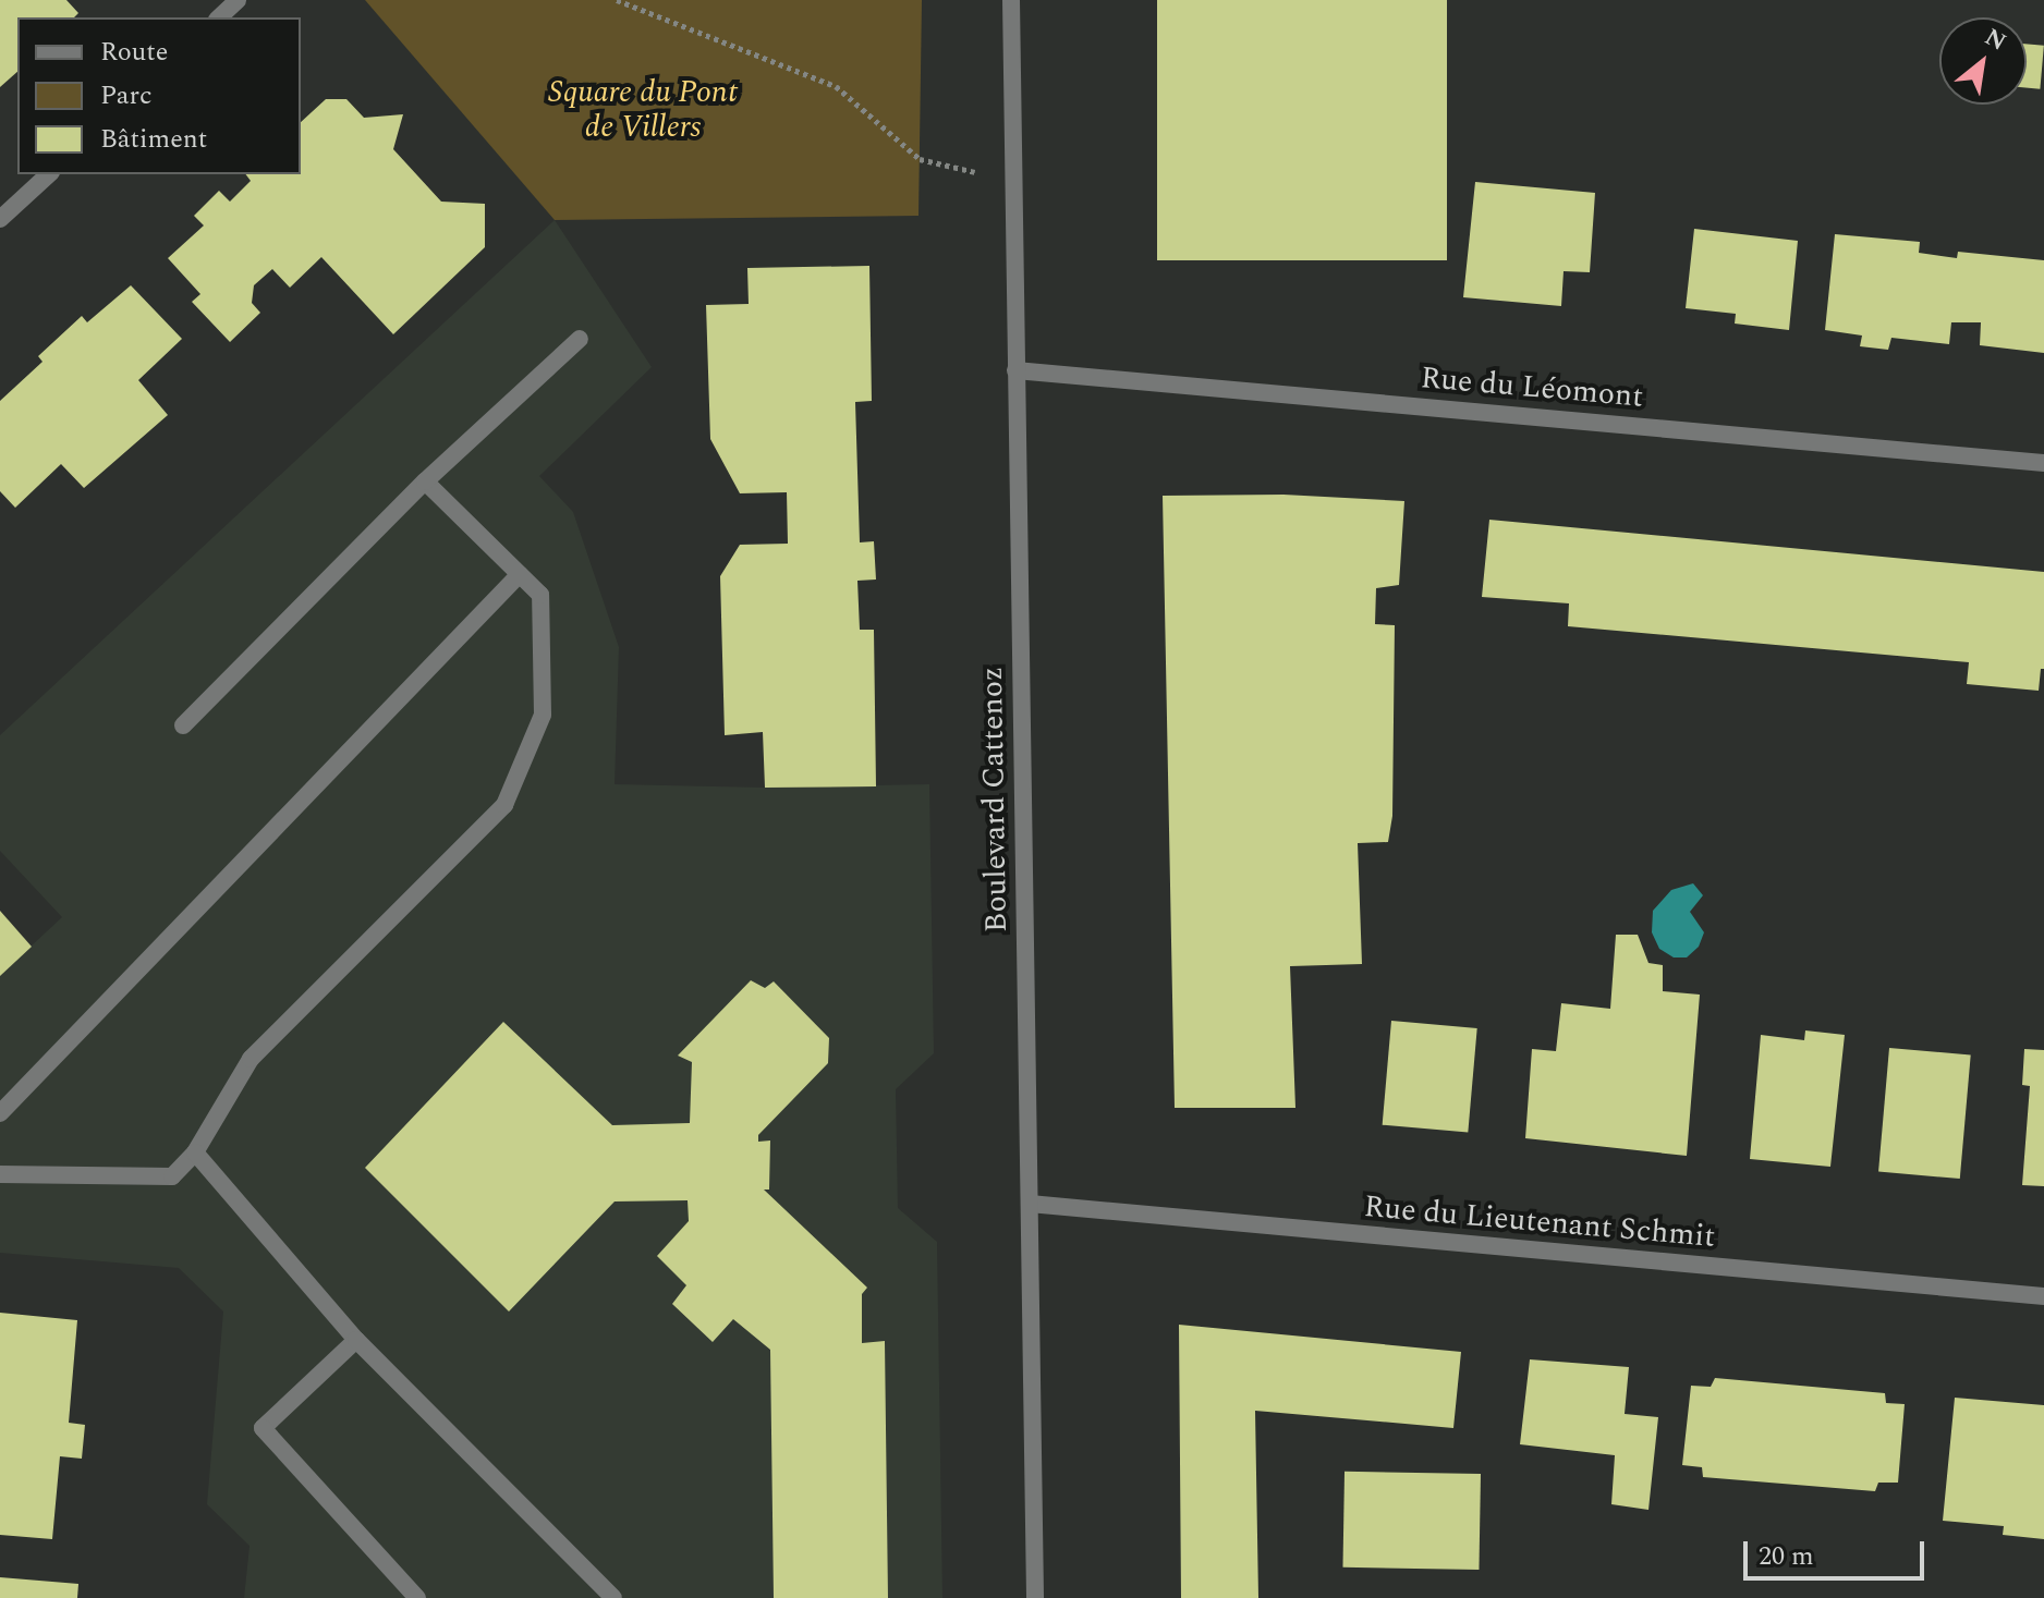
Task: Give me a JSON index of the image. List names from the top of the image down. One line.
{"streets":{"street":["Rue du Léomont","Boulevard Cattenoz","Rue du Lieutenant Schmit"]},"crossings":[["Rue du Léomont","Boulevard Cattenoz"],["Boulevard Cattenoz","Rue du Lieutenant Schmit"]],"parks":["Square du Pont de Villers"],"legend":["Route","Parc","Bâtiment"],"scale_bar":"20 m","north":"top right"}
